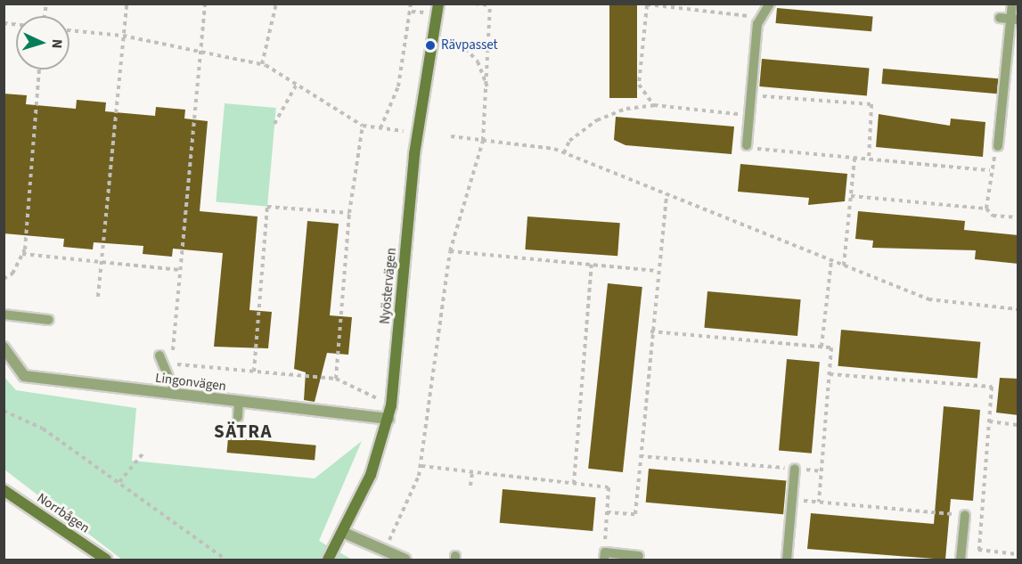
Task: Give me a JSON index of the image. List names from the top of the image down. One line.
{"streets":{"street":["Nyöstervägen","Lingonvägen","Norrbågen"]},"crossings":[["Nyöstervägen","Lingonvägen"]],"districts":["SÄTRA"],"places":["Rävpasset"],"north":"right"}
